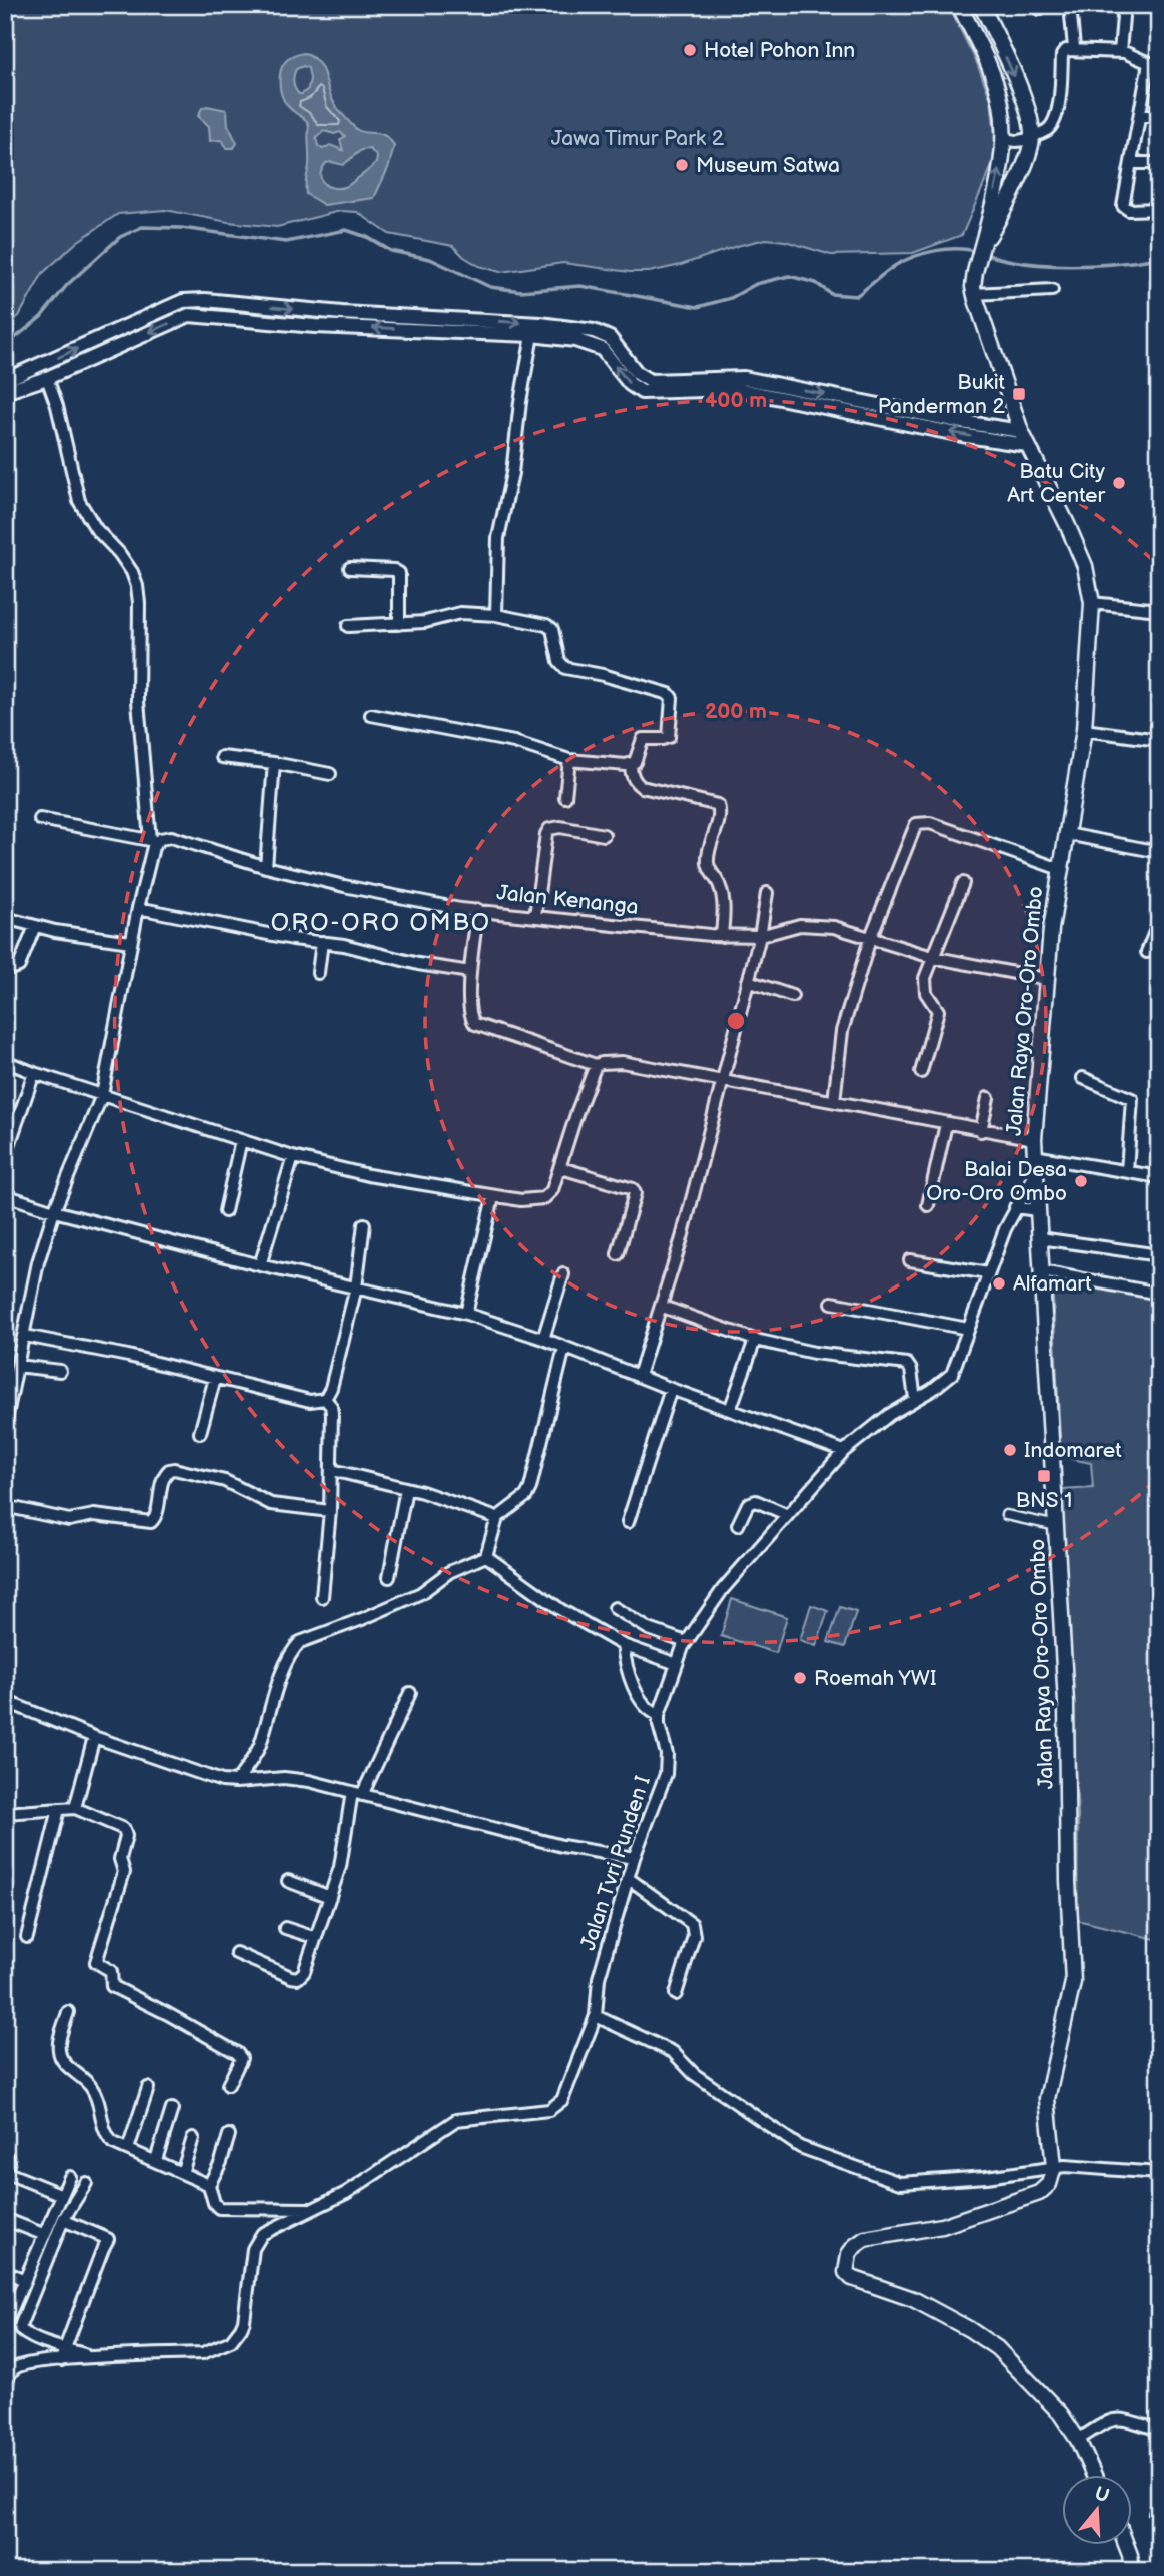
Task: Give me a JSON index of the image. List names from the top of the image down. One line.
{"streets":{"main road":["Jalan Raya Oro-Oro Ombo"],"street":["Jalan Kenanga","Jalan Tvri Punden I"]},"crossings":[["Jalan Kenanga","Jalan Raya Oro-Oro Ombo"]],"districts":["ORO-ORO OMBO"],"parks":["Jawa Timur Park 2"],"places":{"other":["Hotel Pohon Inn","Museum Satwa","Batu City Art Center","Balai Desa Oro-Oro Ombo","Alfamart","Indomaret","Roemah YWI"],"transit":["Bukit Panderman 2","BNS 1"]},"north":"top","rings":["400 m","200 m"]}
